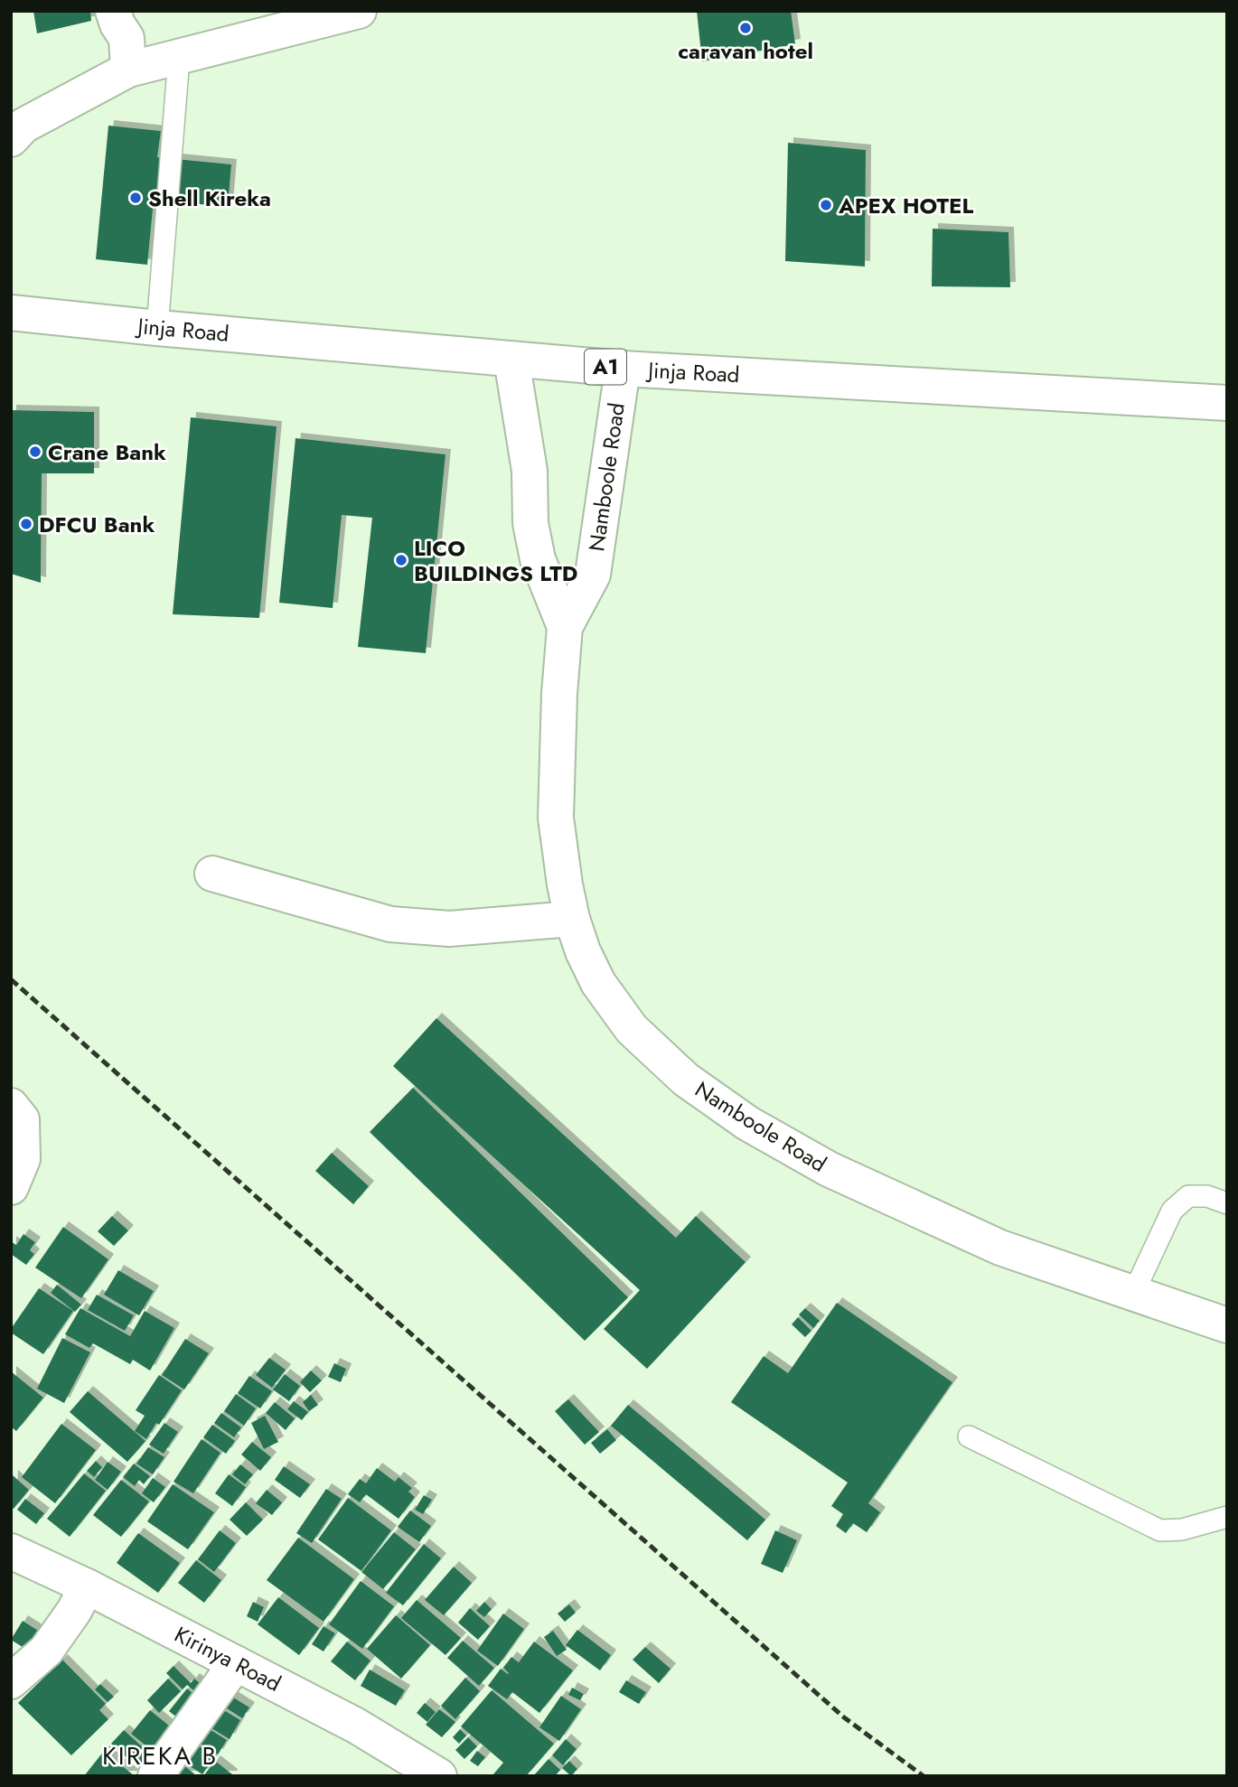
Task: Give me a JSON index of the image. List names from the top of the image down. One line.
{"streets":{"main road":["Jinja Road","A1","Namboole Road","Kirinya Road"]},"crossings":[["Jinja Road","Namboole Road"]],"districts":["KIREKA B"],"places":["caravan hotel","Shell Kireka","APEX HOTEL","Crane Bank","DFCU Bank","LICO BUILDINGS LTD"]}
